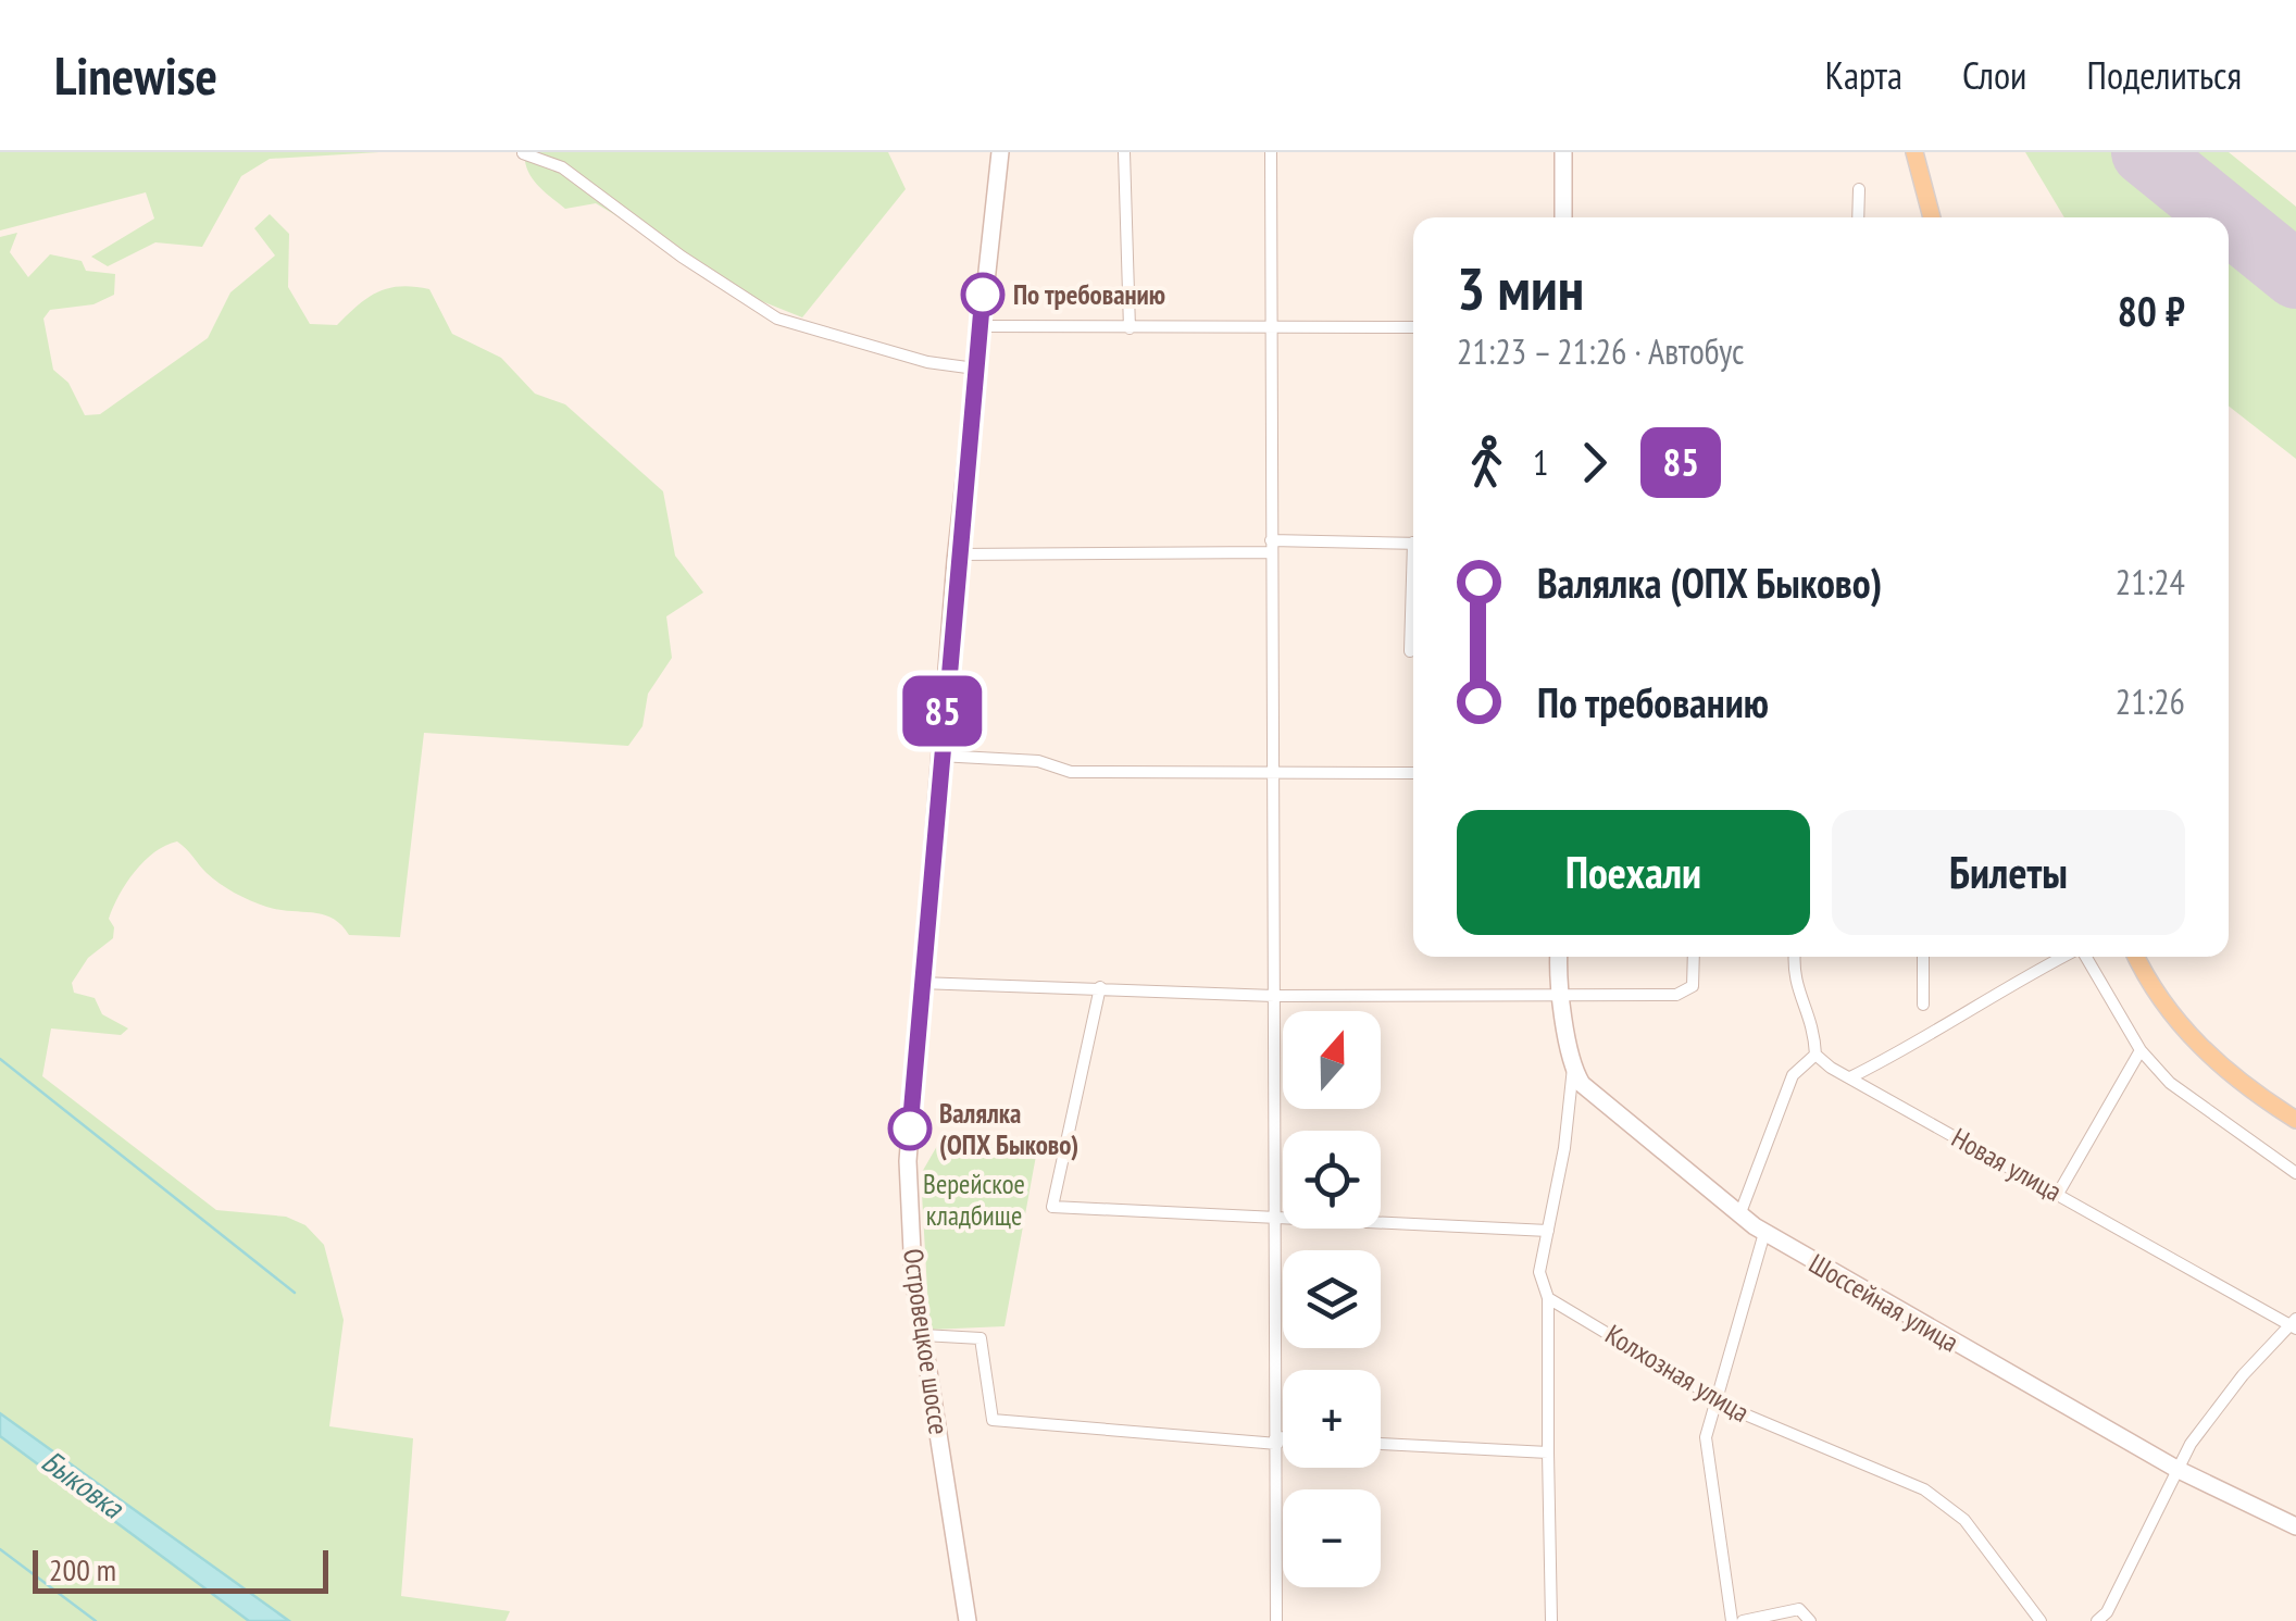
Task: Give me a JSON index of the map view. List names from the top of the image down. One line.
{"streets":{"main road":["Шоссейная улица","Островецкое шоссе"],"street":["Новая улица","Колхозная улица"]},"water":["Быковка"],"parks":["Верейское кладбище"],"places":["По требованию","Валялка (ОПХ Быково)"],"lines":["bus line 85"],"scale_bar":"200 m","north":"top","page":{"header":"Linewise","nav":["Карта","Слои","Поделиться"],"on_map":"85","heading":["3 мин","21:23 – 21:26 · Автобус","80 ₽"],"legs":["1","85"],"list":[{"name":"Валялка (ОПХ Быково)","value":"21:24"},{"name":"По требованию","value":"21:26"}],"buttons":["Поехали","Билеты"],"map_buttons":["+","−"],"scale":"200 m"}}
